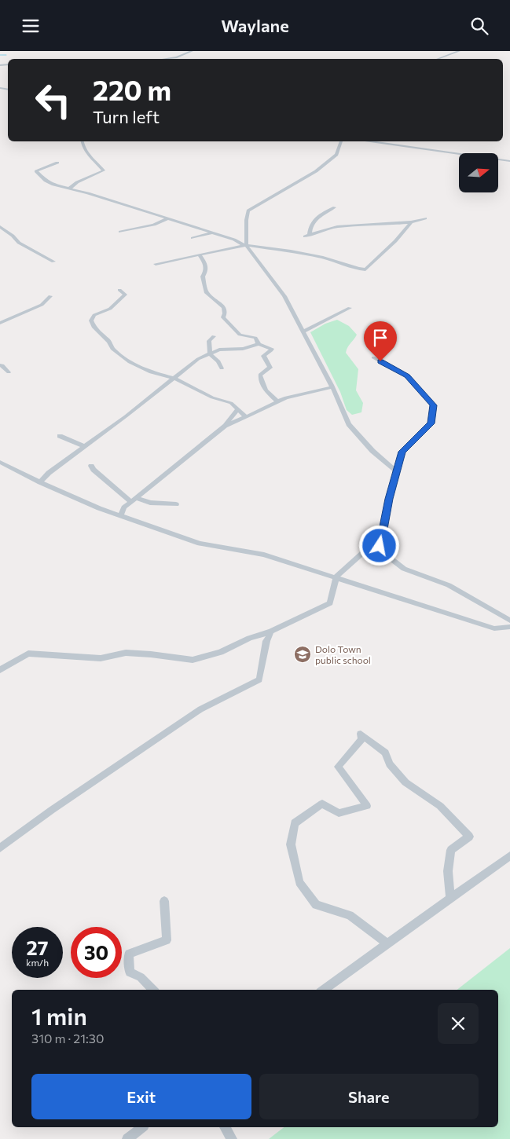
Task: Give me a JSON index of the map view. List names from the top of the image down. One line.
{"places":{"school or university":["Dolo Town public school"]},"north":"right","page":{"header":"Waylane","turn":["220 m","Turn left"],"speed":"27 km/h","limit":"30","heading":["1 min","310 m · 21:30"],"buttons":["Exit","Share"]}}
